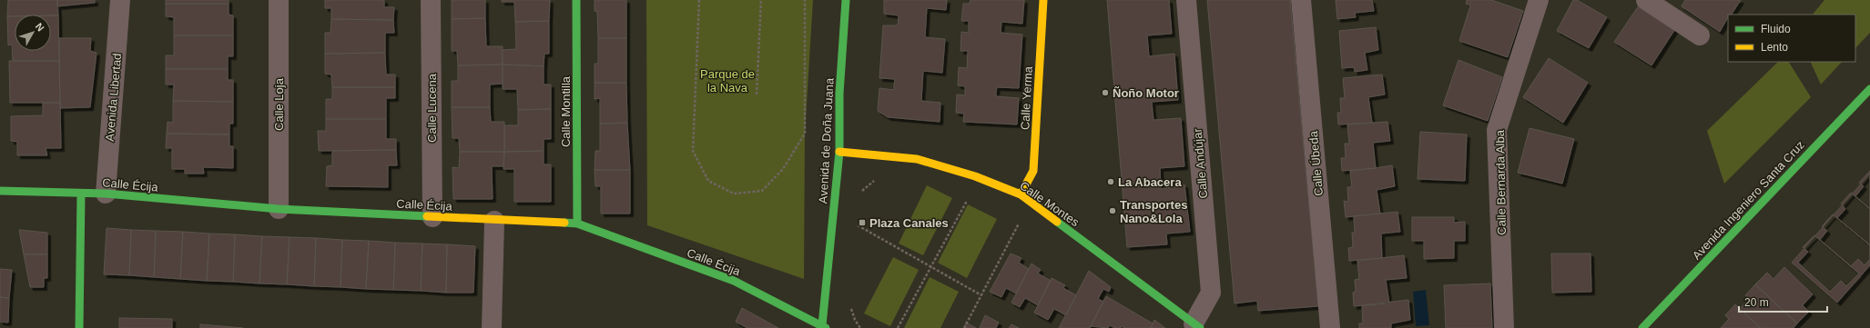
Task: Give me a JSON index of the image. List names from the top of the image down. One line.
{"streets":{"street":["Avenida Libertad","Calle Yerma","Calle Loja","Calle Lucena","Calle Montilla","Avenida de Doña Juana","Calle Andújar","Calle Úbeda","Calle Bernarda Alba","Calle Écija","Avenida Ingeniero Santa Cruz","Calle Montes"]},"crossings":[["Avenida Libertad","Calle Écija"],["Calle Yerma","Calle Montes"],["Calle Loja","Calle Écija"],["Calle Lucena","Calle Écija"],["Calle Montilla","Calle Écija"],["Avenida de Doña Juana","Calle Écija"],["Avenida de Doña Juana","Calle Montes"],["Calle Andújar","Calle Montes"]],"parks":["Parque de la Nava"],"places":{"other":["Ñoño Motor","La Abacera","Transportes Nano&Lola"],"transit":["Plaza Canales"]},"legend":["Fluido","Lento"],"scale_bar":"20 m","north":"top right"}
